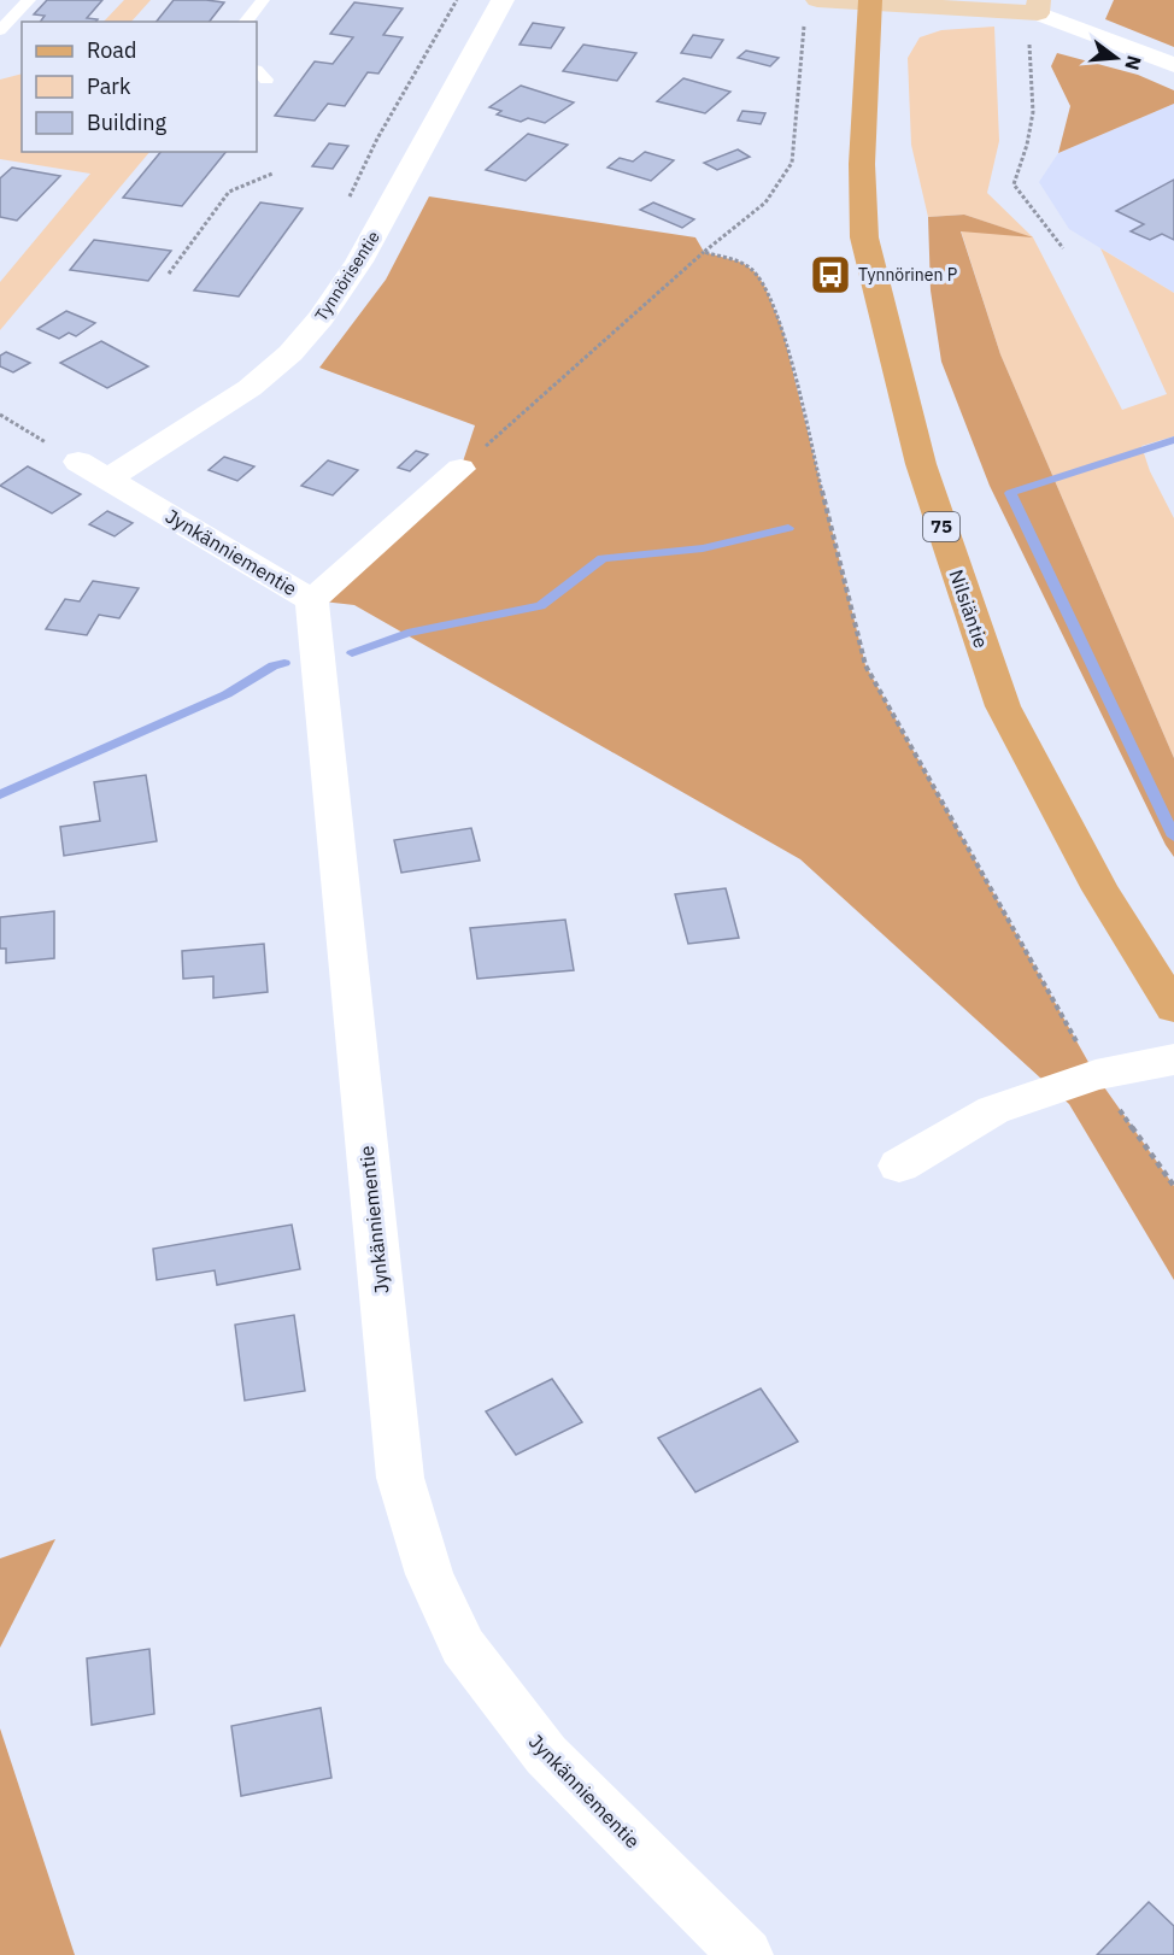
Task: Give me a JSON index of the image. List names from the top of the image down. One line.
{"streets":{"main road":["75","Nilsiäntie"],"street":["Tynnörisentie","Jynkänniementie"]},"crossings":[["Tynnörisentie","Jynkänniementie"]],"places":{"bus stop":["Tynnörinen P"]},"legend":["Road","Park","Building"],"north":"right"}
